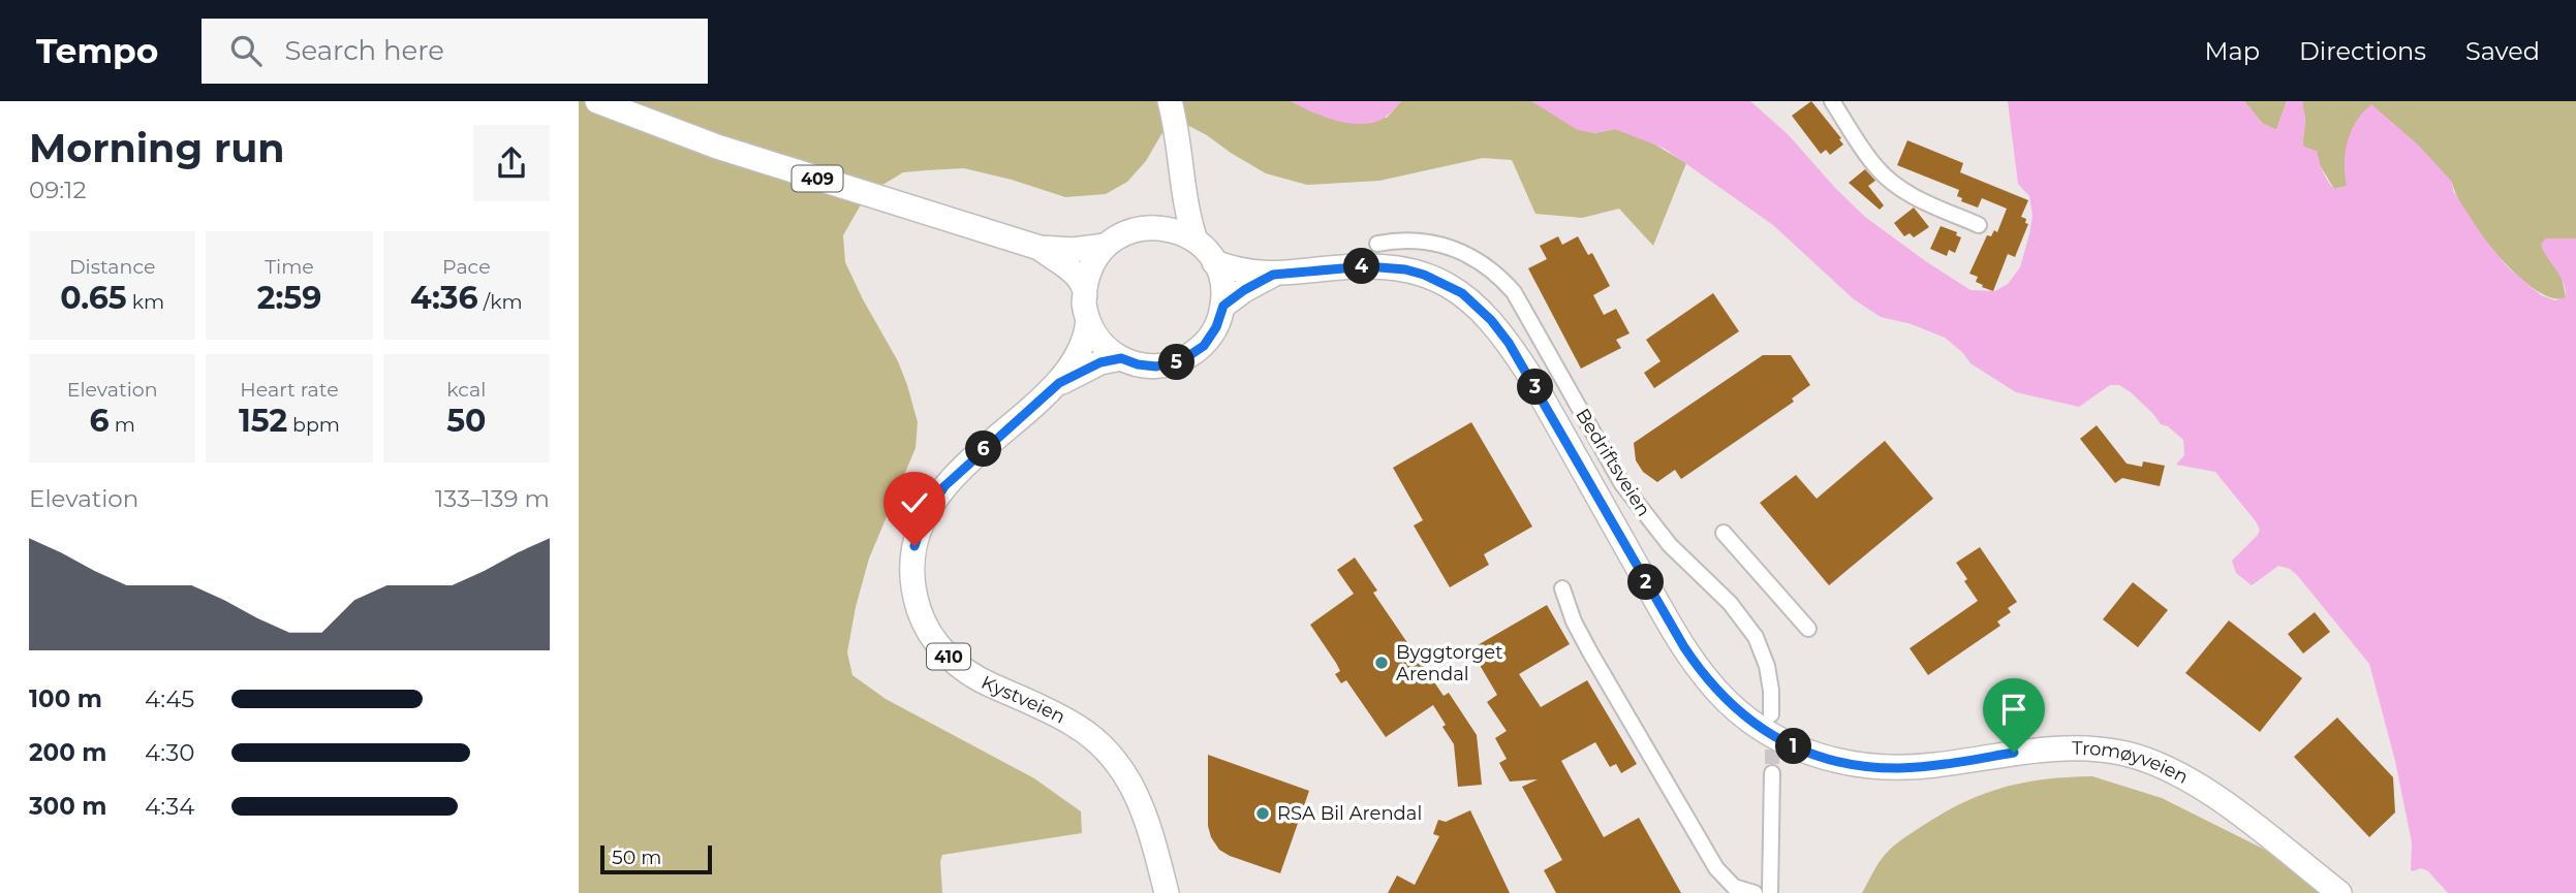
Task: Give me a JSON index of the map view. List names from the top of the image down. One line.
{"streets":{"main road":["409","410","Kystveien","Tromøyveien"],"street":["Bedriftsveien"]},"crossings":[["409","Kystveien"],["409","Tromøyveien"],["Kystveien","Tromøyveien"]],"places":["Byggtorget Arendal","RSA Bil Arendal"],"scale_bar":"50 m","page":{"header":"Tempo","search":"Search here","nav":["Map","Directions","Saved"],"heading":["Morning run","09:12"],"stats":[["Distance","0.65 km"],["Time","2:59"],["Pace","4:36 /km"],["Elevation","6 m"],["Heart rate","152 bpm"],["kcal","50"]],"pins":["4","5","3","6","2","1"],"chart":["Elevation","133–139 m"],"list":[{"name":"100 m","note":"4:45"},{"name":"200 m","note":"4:30"},{"name":"300 m","note":"4:34"}],"scale":"50 m"}}
